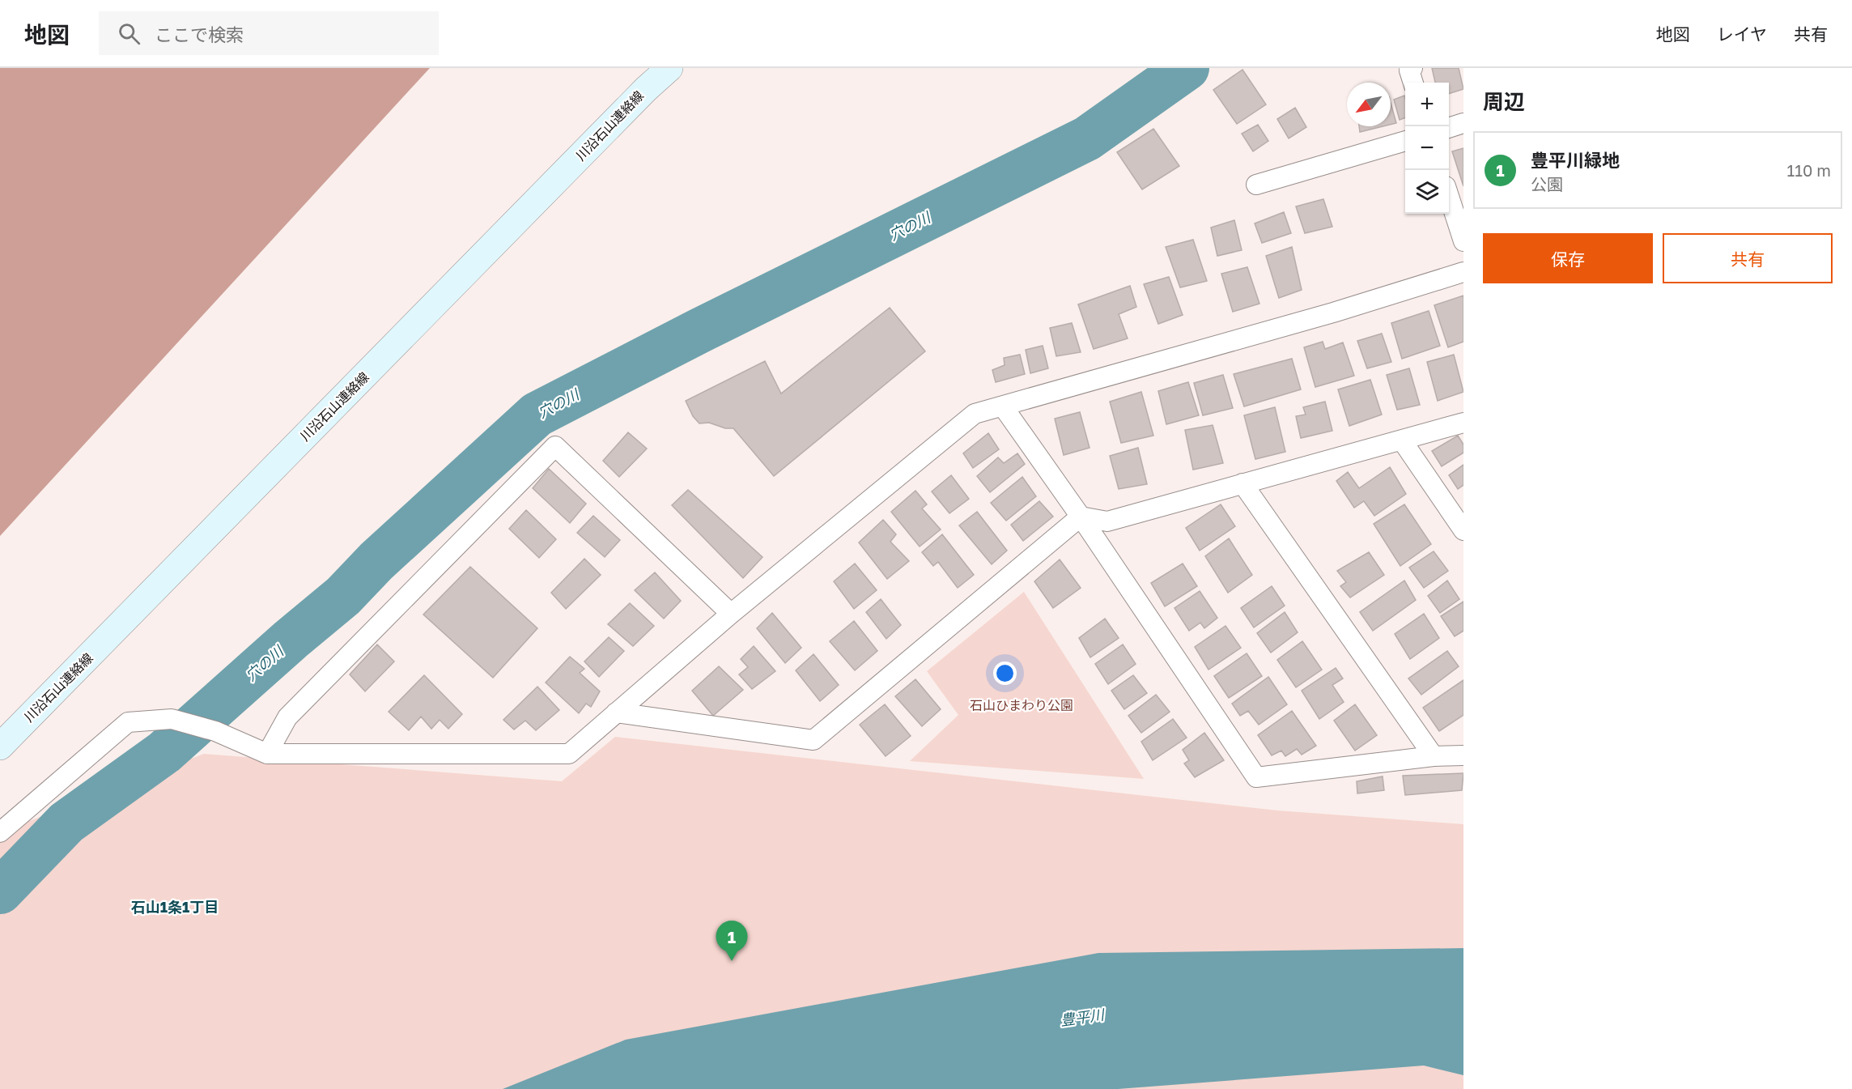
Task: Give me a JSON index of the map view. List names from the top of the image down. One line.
{"streets":{"street":["川沿石山連絡線"]},"districts":["石山1条1丁目"],"water":["穴の川","豊平川"],"parks":["石山ひまわり公園"],"north":"bottom left","page":{"header":"地図","search":"ここで検索","nav":["地図","レイヤ","共有"],"heading":"周辺","map_buttons":["+","−"],"list":[{"mark":"1","name":"豊平川緑地","note":"公園","value":"110 m"}],"buttons":["保存","共有"],"pins":"1"}}
